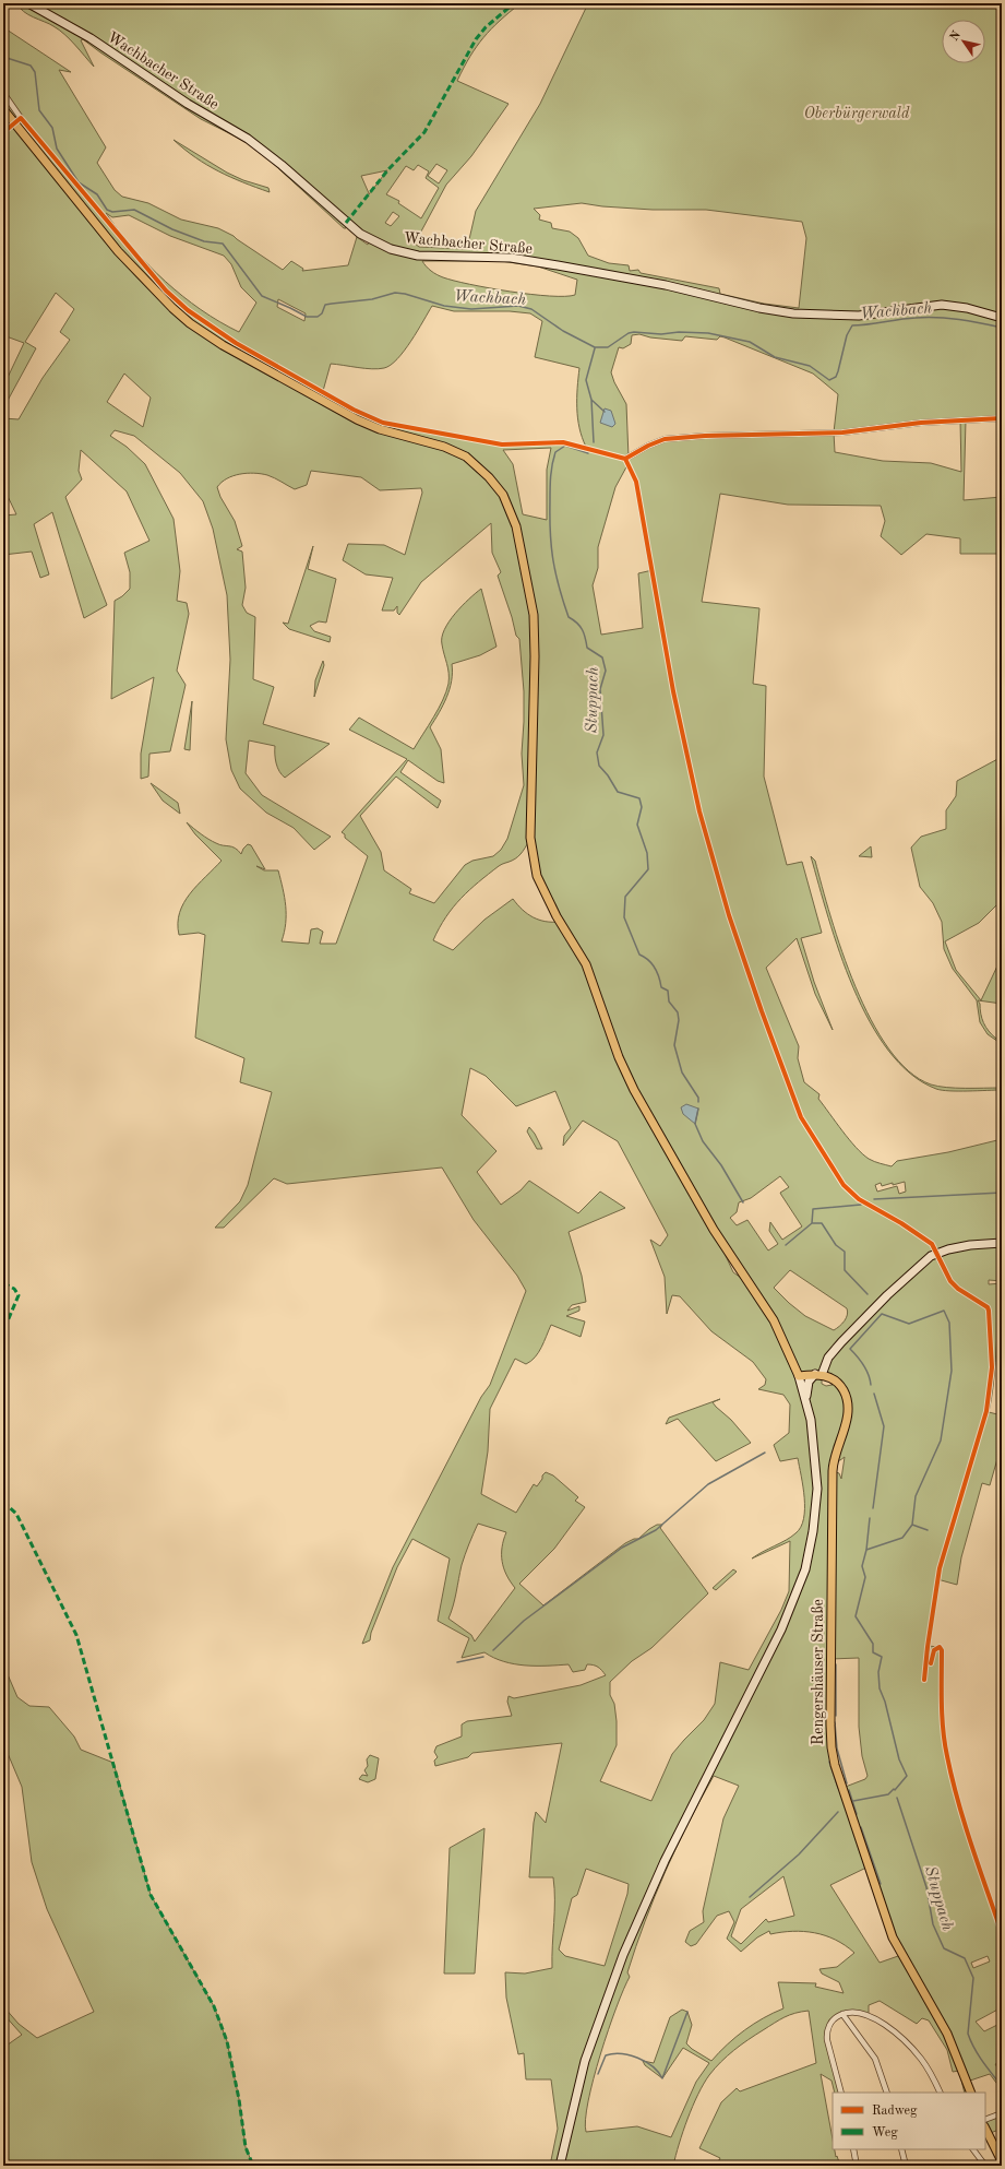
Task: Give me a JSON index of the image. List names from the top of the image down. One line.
{"streets":{"main road":["Rengershäuser Straße"],"street":["Wachbacher Straße"]},"water":["Wachbach","Stuppach"],"parks":["Oberbürgerwald"],"legend":["Radweg","Weg"],"north":"top left"}
